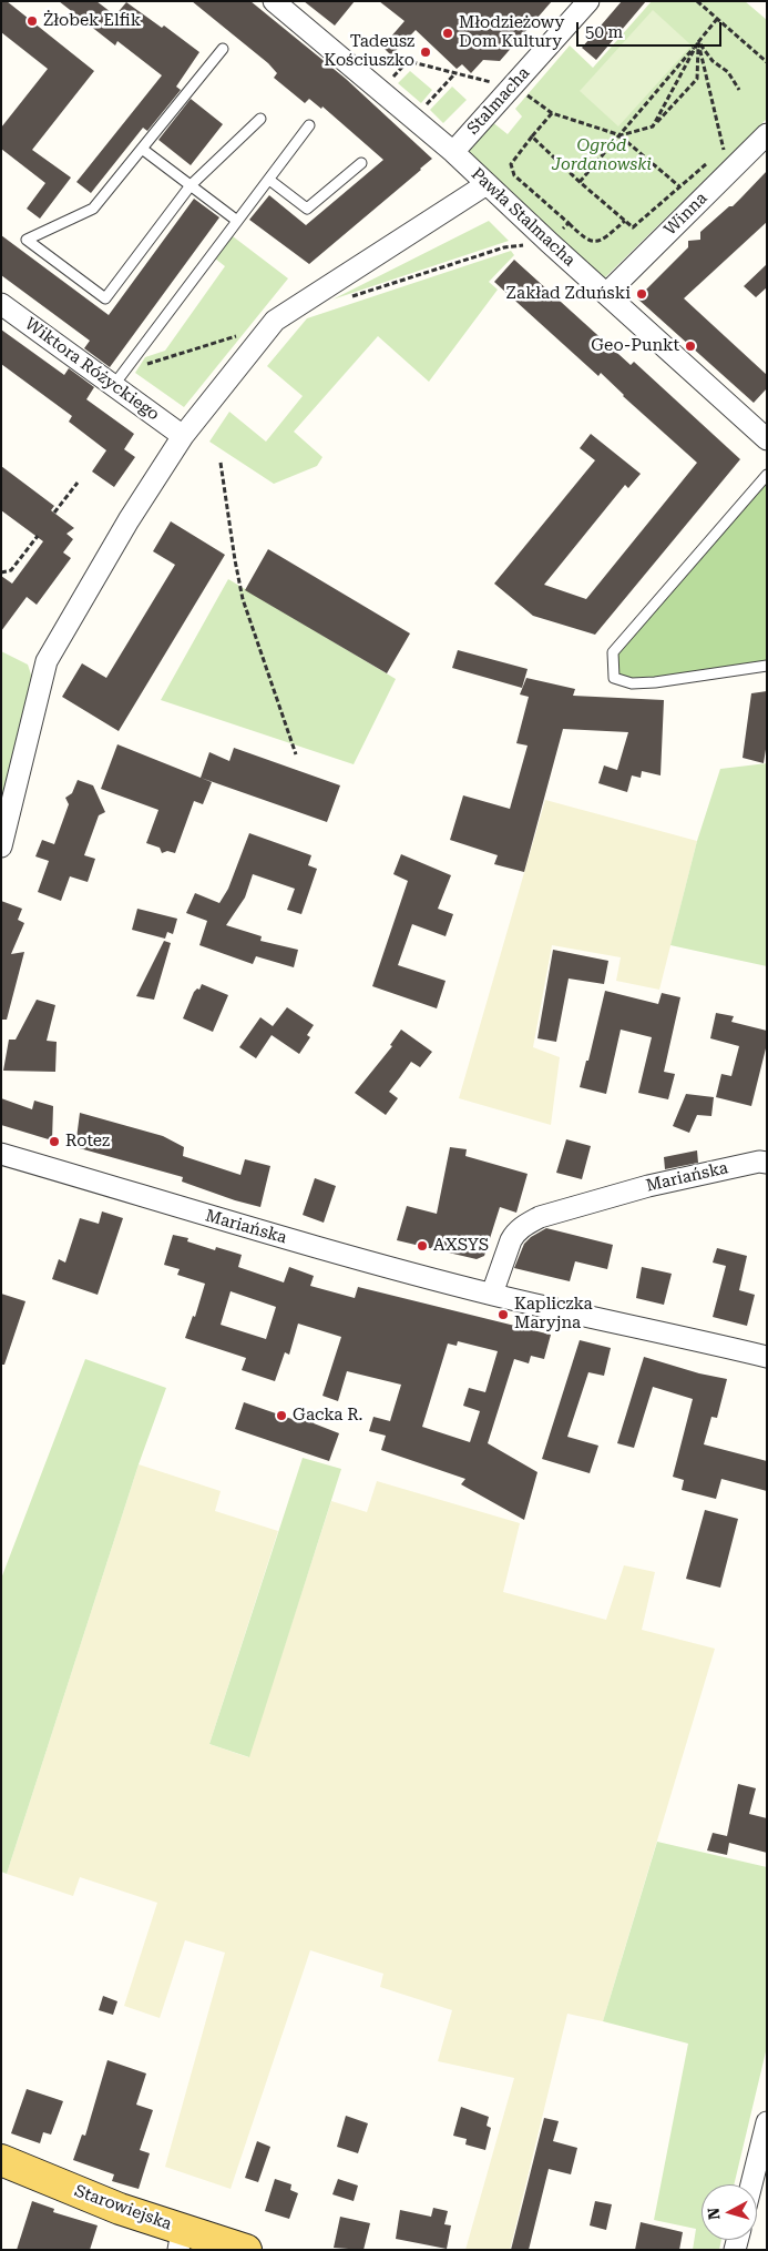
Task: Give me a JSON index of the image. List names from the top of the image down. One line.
{"streets":{"main road":["Starowiejska"],"street":["Stalmacha","Winna","Pawła Stalmacha","Wiktora Różyckiego","Mariańska"]},"crossings":[["Stalmacha","Pawła Stalmacha"],["Winna","Pawła Stalmacha"]],"parks":["Ogród Jordanowski"],"places":["Żłobek Elfik","Młodzieżowy Dom Kultury","Tadeusz Kościuszko","Zakład Zduński","Geo-Punkt","Rotez","AXSYS","Kapliczka Maryjna","Gacka R."],"scale_bar":"50 m","north":"left"}
